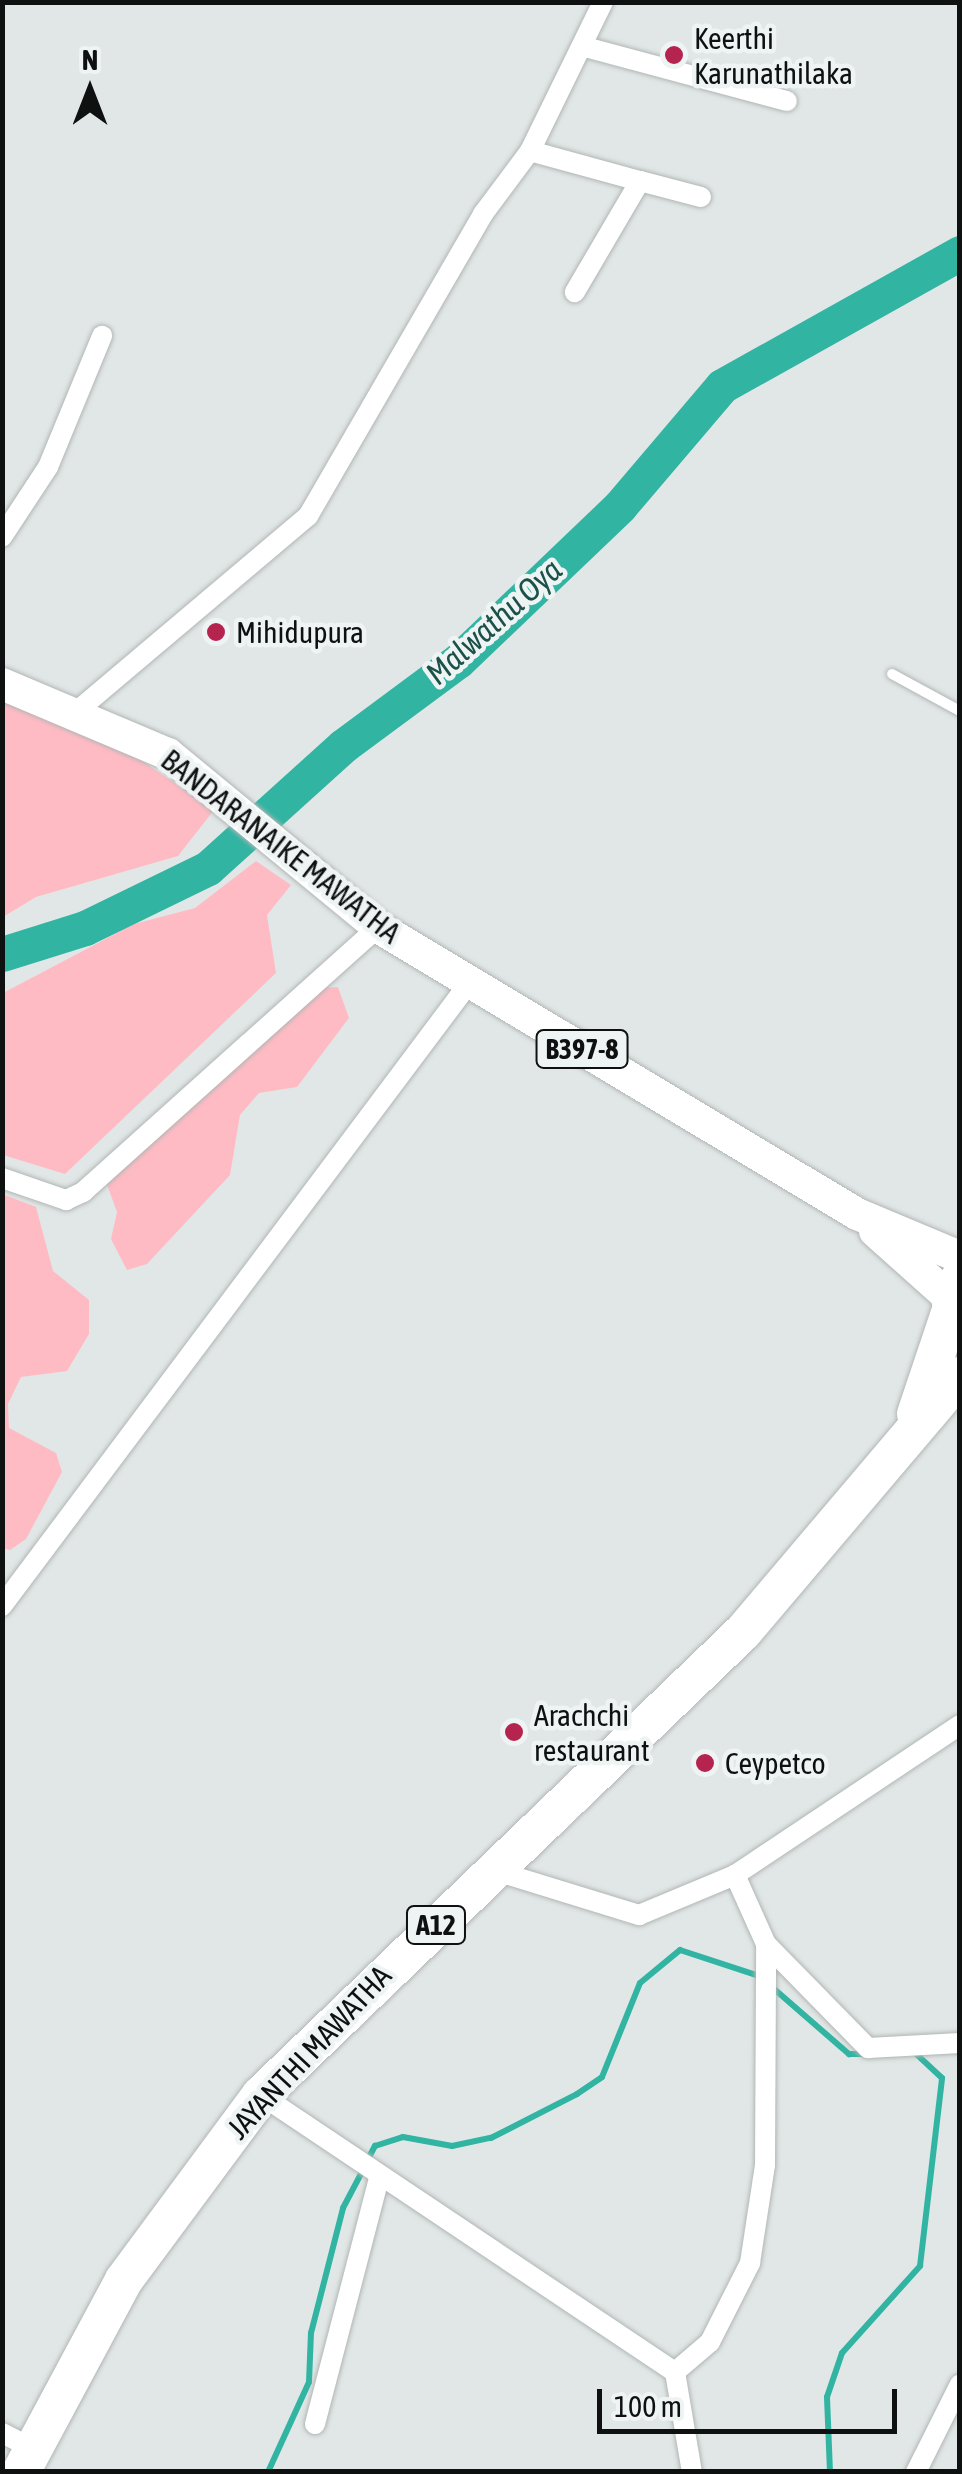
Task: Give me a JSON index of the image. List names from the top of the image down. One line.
{"streets":{"highway":["A12","JAYANTHI MAWATHA"],"main road":["BANDARANAIKE MAWATHA","B397-8"]},"crossings":[["BANDARANAIKE MAWATHA","JAYANTHI MAWATHA"]],"water":["Malwathu Oya"],"places":["Keerthi Karunathilaka","Mihidupura","Arachchi restaurant","Ceypetco"],"scale_bar":"100 m","north":"top"}
